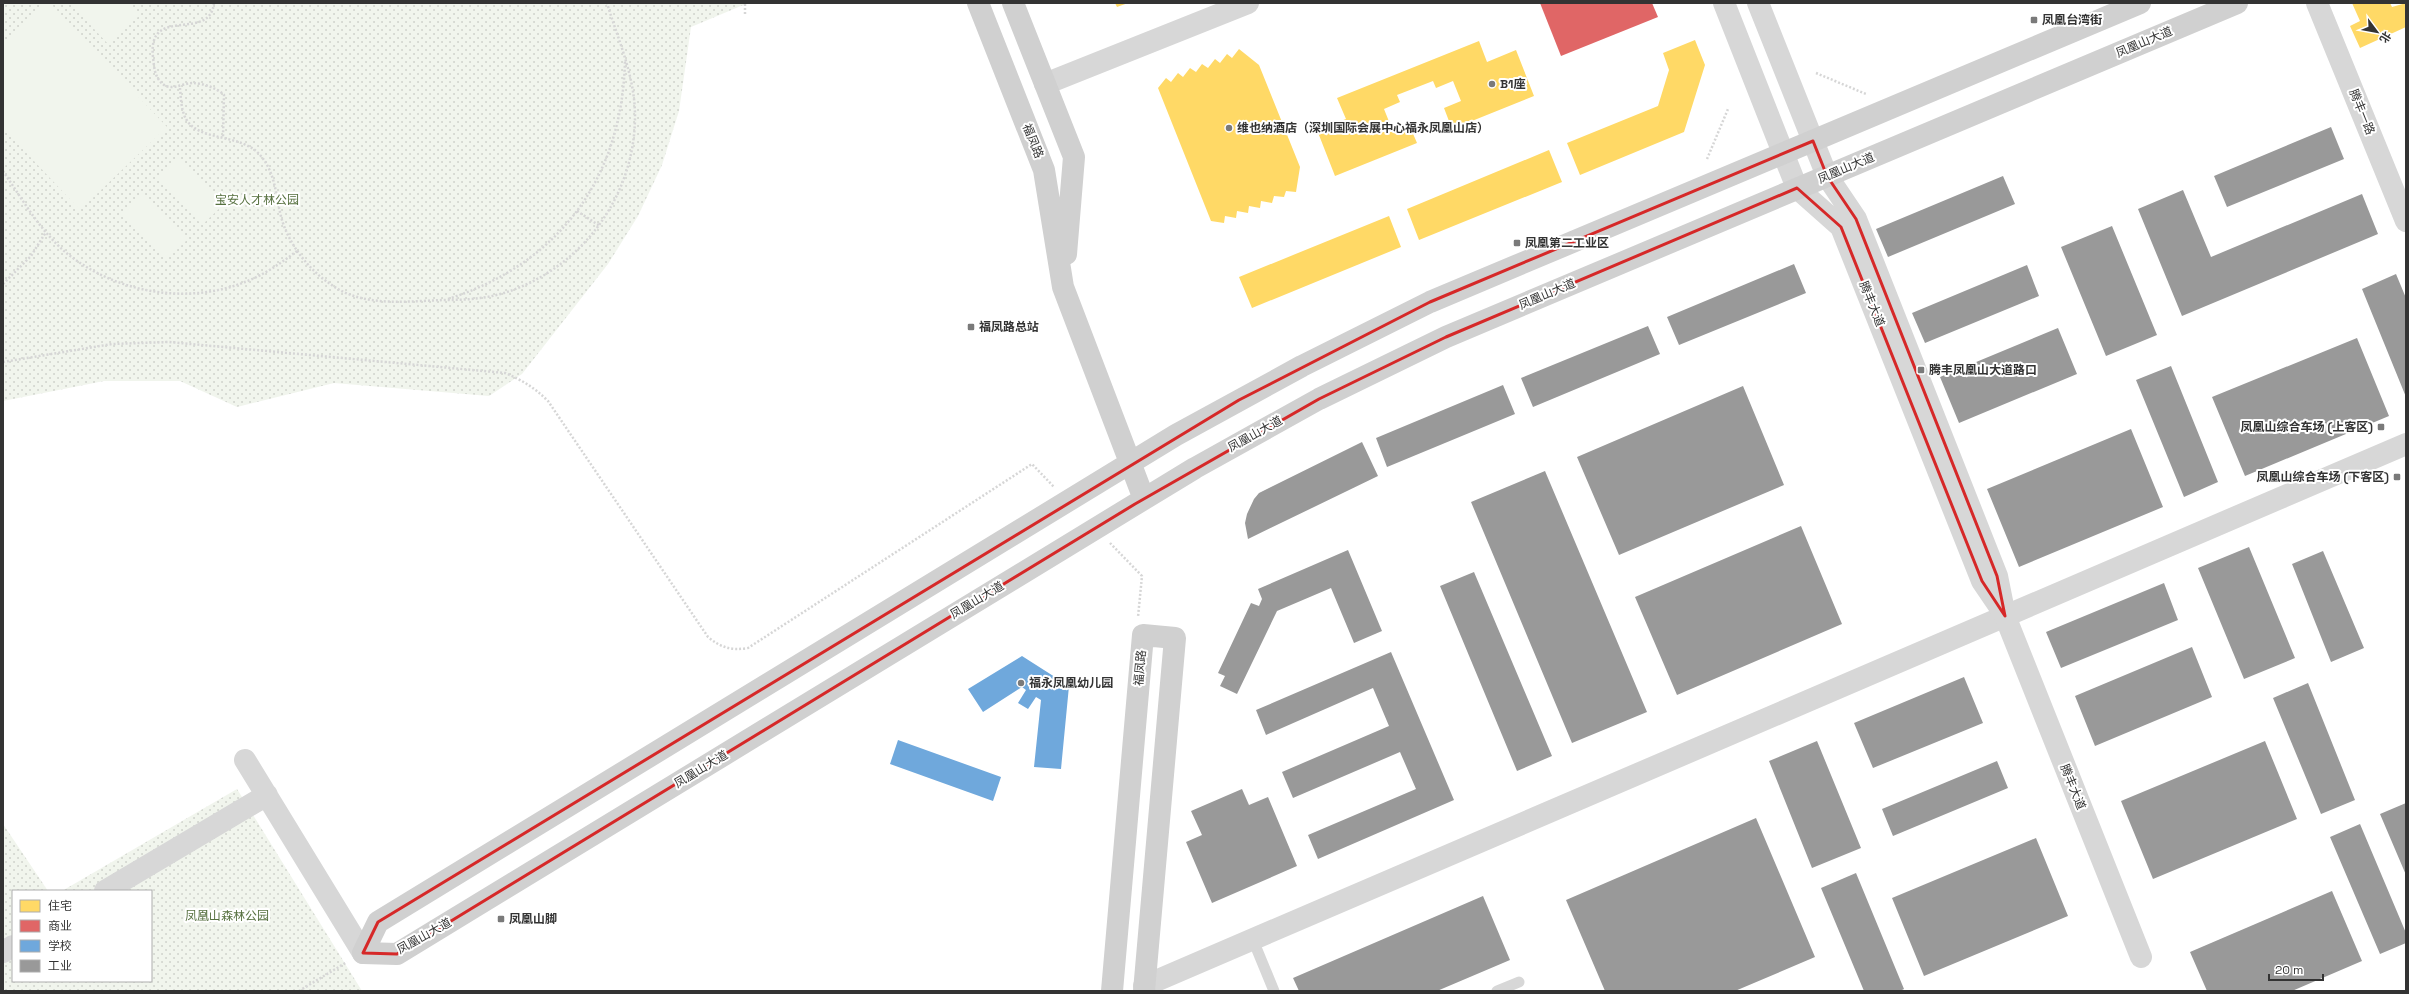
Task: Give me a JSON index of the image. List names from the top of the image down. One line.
{"streets":{"main road":["凤凰山大道","福凤路"],"street":["腾丰一路","腾丰大道"]},"crossings":[["凤凰山大道","福凤路"],["凤凰山大道","腾丰大道"]],"parks":["宝安人才林公园","凤凰山森林公园"],"places":{"transit":["凤凰台湾街","凤凰第二工业区","福凤路总站","腾丰凤凰山大道路口","凤凰山综合车场 (上客区)","凤凰山综合车场 (下客区)","凤凰山脚"],"other":["B1座","维也纳酒店（深圳国际会展中心福永凤凰山店）","福永凤凰幼儿园"]},"legend":["住宅","商业","学校","工业"],"scale_bar":"20 m","north":"bottom right"}
